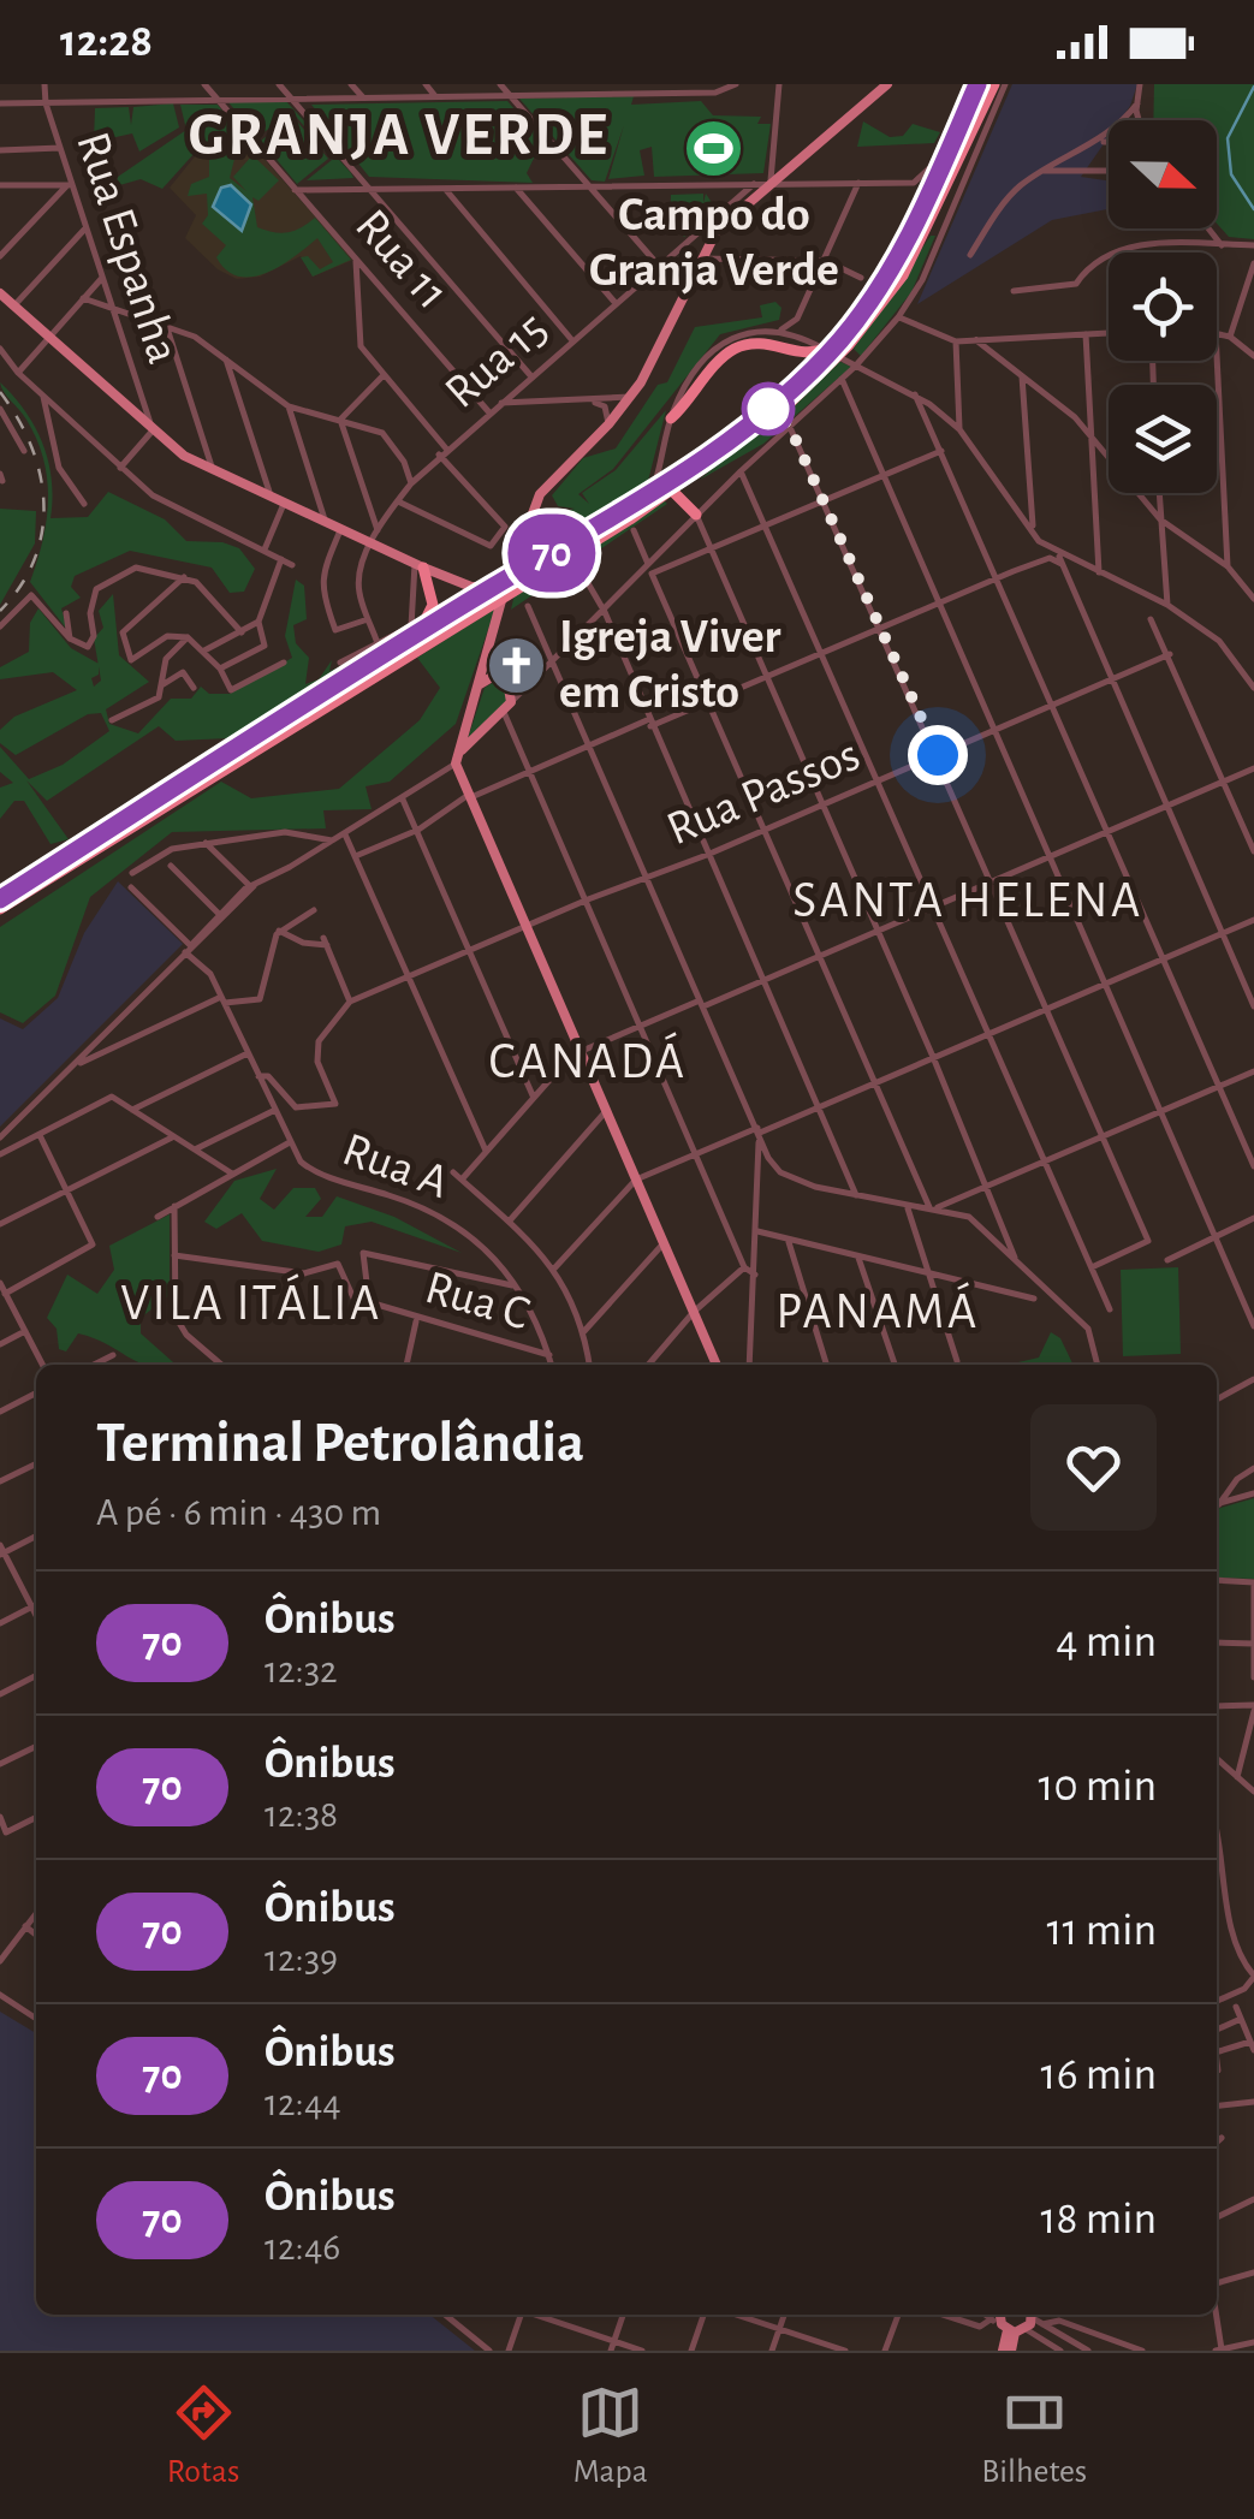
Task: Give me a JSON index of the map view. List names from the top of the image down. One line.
{"streets":{"street":["Rua Espanha","Rua 11","Rua 15","Rua Passos","Rua A","Rua C"]},"crossings":[["Rua 11","Rua 15"],["Rua A","Rua C"]],"districts":["GRANJA VERDE","SANTA HELENA","CANADÁ","VILA ITÁLIA","PANAMÁ"],"places":{"sports":["Campo do Granja Verde"],"church":["Igreja Viver em Cristo"]},"lines":["bus line 70"],"north":"right","page":{"status":"12:28","on_map":"70","heading":["Terminal Petrolândia","A pé · 6 min · 430 m"],"list":[{"mark":"70","name":"Ônibus","note":"12:32","value":"4 min"},{"mark":"70","name":"Ônibus","note":"12:38","value":"10 min"},{"mark":"70","name":"Ônibus","note":"12:39","value":"11 min"},{"mark":"70","name":"Ônibus","note":"12:44","value":"16 min"},{"mark":"70","name":"Ônibus","note":"12:46","value":"18 min"}],"tabs":["Rotas","Mapa","Bilhetes"]}}
